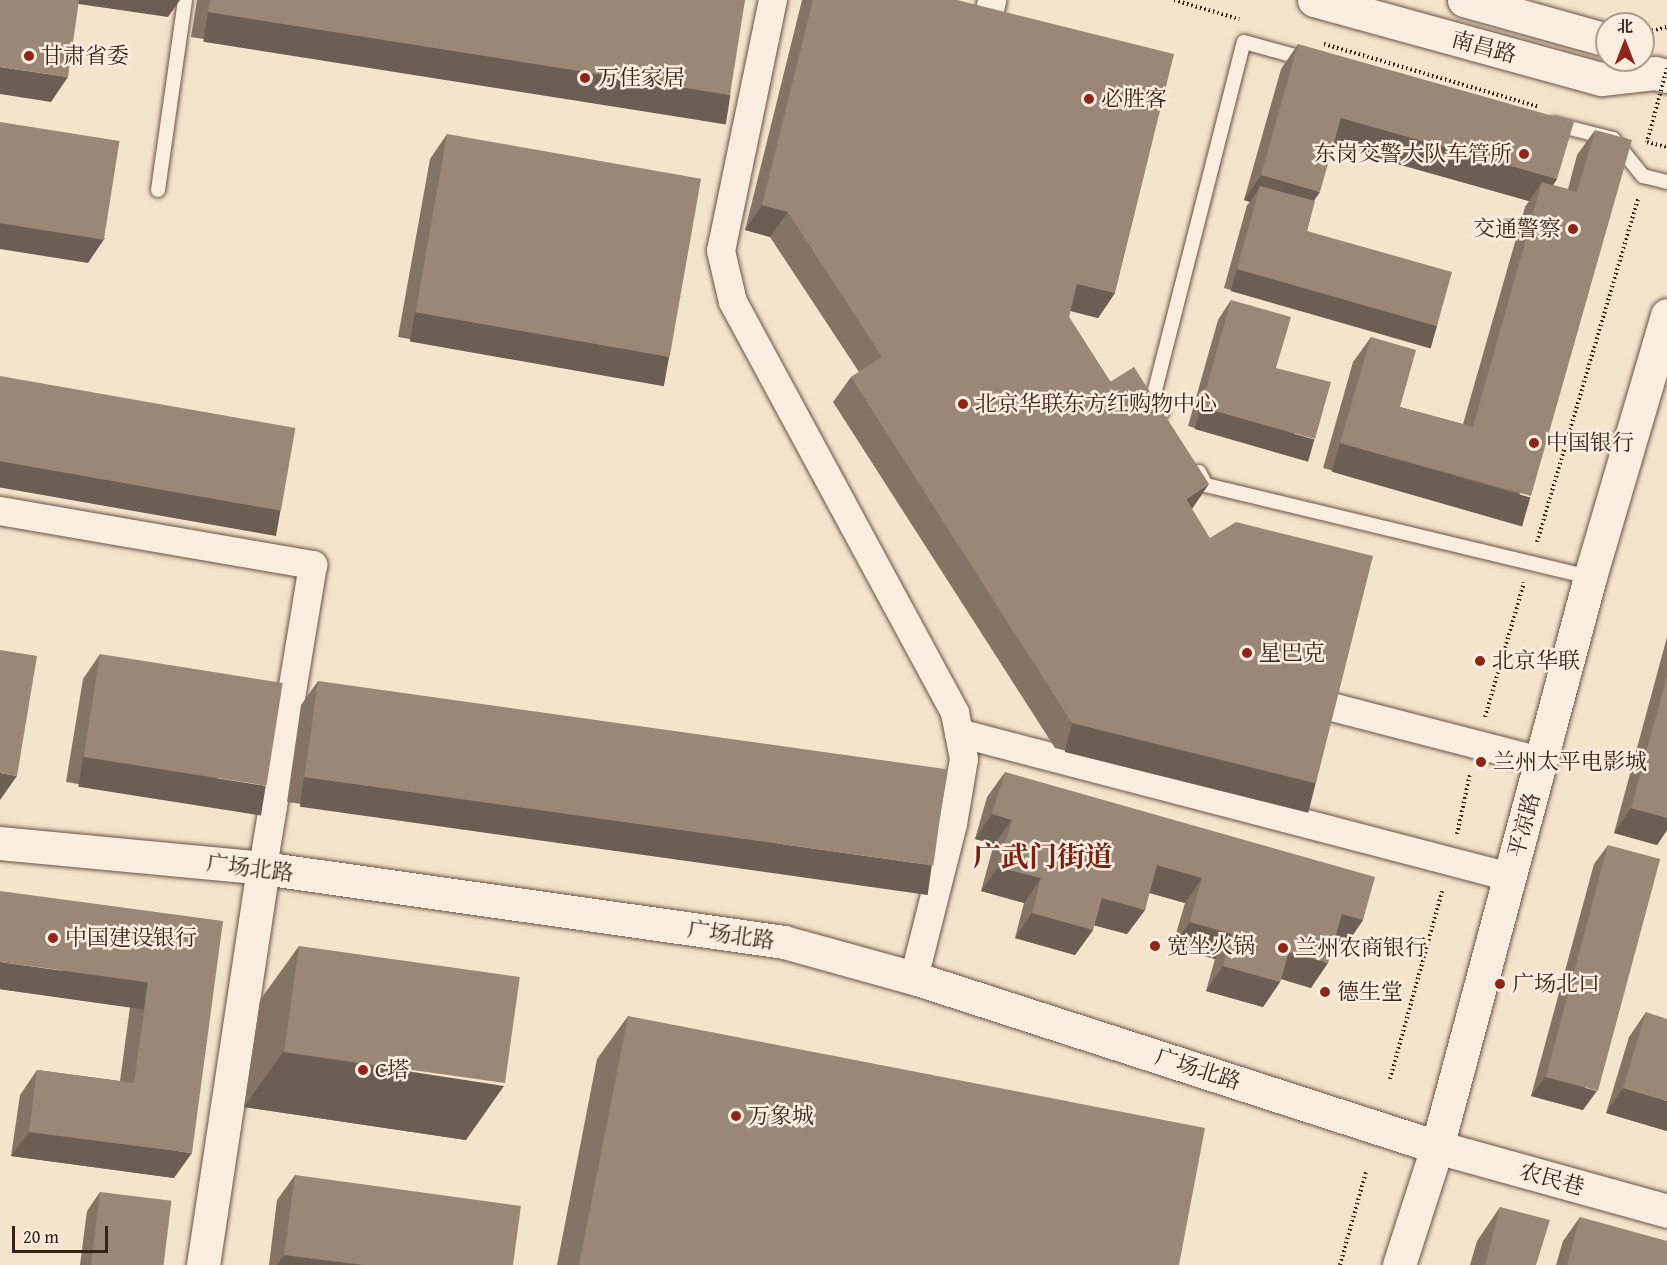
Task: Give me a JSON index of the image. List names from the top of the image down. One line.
{"streets":{"street":["南昌路","平凉路","广场北路","农民巷"]},"crossings":[["平凉路","广场北路"],["平凉路","农民巷"],["广场北路","农民巷"]],"districts":["广武门街道"],"places":["甘肃省委","万佳家居","必胜客","东岗交警大队车管所","交通警察","北京华联东方红购物中心","中国银行","星巴克","北京华联","兰州太平电影城","中国建设银行","宽坐火锅","兰州农商银行","广场北口","德生堂","C塔","万象城"],"scale_bar":"20 m","north":"top"}
